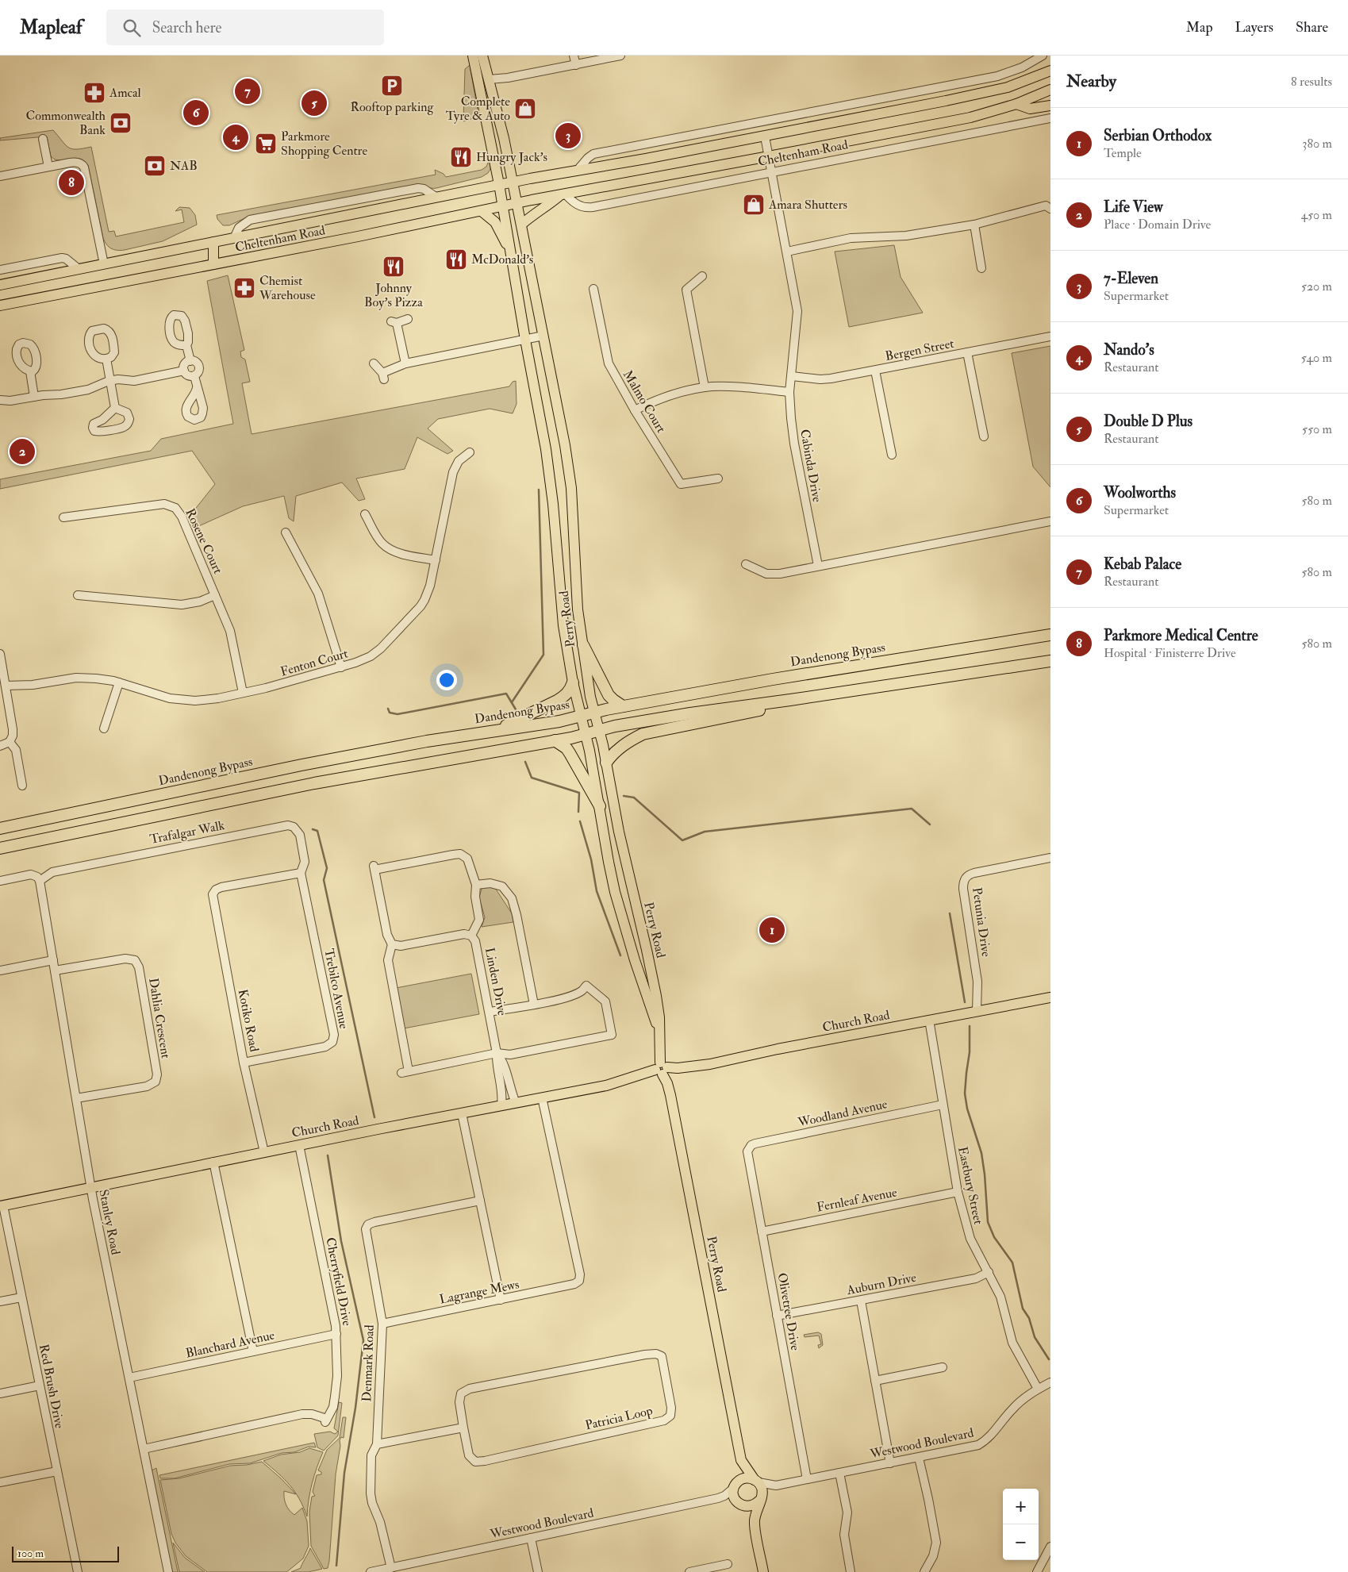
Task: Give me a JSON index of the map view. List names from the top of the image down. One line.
{"streets":{"highway":["Dandenong Bypass"],"main road":["Cheltenham Road","Perry Road","Church Road"],"street":["Bergen Street","Malmo Court","Cabinda Drive","Rosene Court","Fenton Court","Trafalgar Walk","Petunia Drive","Linden Drive","Trebilco Avenue","Dahlia Crescent","Kotiko Road","Woodland Avenue","Eastbury Street","Fernleaf Avenue","Stanley Road","Cherryfield Drive","Auburn Drive","Lagrange Mews","Olivetree Drive","Blanchard Avenue","Denmark Road","Red Brush Drive","Patricia Loop","Westwood Boulevard"]},"crossings":[["Cheltenham Road","Cabinda Drive"],["Cheltenham Road","Perry Road"],["Bergen Street","Cabinda Drive"],["Rosene Court","Fenton Court"],["Perry Road","Dandenong Bypass"],["Perry Road","Church Road"],["Perry Road","Westwood Boulevard"],["Trafalgar Walk","Trebilco Avenue"],["Trafalgar Walk","Kotiko Road"],["Trafalgar Walk","Stanley Road"],["Petunia Drive","Church Road"],["Linden Drive","Church Road"],["Trebilco Avenue","Kotiko Road"],["Dahlia Crescent","Stanley Road"],["Kotiko Road","Church Road"],["Church Road","Eastbury Street"],["Church Road","Stanley Road"],["Church Road","Cherryfield Drive"],["Church Road","Lagrange Mews"],["Church Road","Red Brush Drive"],["Woodland Avenue","Eastbury Street"],["Woodland Avenue","Olivetree Drive"],["Eastbury Street","Fernleaf Avenue"],["Eastbury Street","Auburn Drive"],["Eastbury Street","Westwood Boulevard"],["Fernleaf Avenue","Olivetree Drive"],["Stanley Road","Cherryfield Drive"],["Stanley Road","Blanchard Avenue"],["Cherryfield Drive","Blanchard Avenue"],["Auburn Drive","Olivetree Drive"],["Lagrange Mews","Denmark Road"],["Olivetree Drive","Westwood Boulevard"],["Denmark Road","Westwood Boulevard"]],"places":{"parking":["Rooftop parking"],"pharmacy":["Amcal","Chemist Warehouse"],"shop":["Complete Tyre & Auto","Amara Shutters"],"bank":["Commonwealth Bank","NAB"],"supermarket":["Parkmore Shopping Centre"],"restaurant":["Hungry Jack's","McDonald's","Johnny Boy's Pizza"]},"scale_bar":"100 m","page":{"header":"Mapleaf","search":"Search here","nav":["Map","Layers","Share"],"heading":["Nearby","8 results"],"pins":["7","5","6","3","4","8","2","1"],"list":[{"mark":"1","name":"Serbian Orthodox","note":"Temple","value":"380 m"},{"mark":"2","name":"Life View","note":"Place · Domain Drive","value":"450 m"},{"mark":"3","name":"7-Eleven","note":"Supermarket","value":"520 m"},{"mark":"4","name":"Nando's","note":"Restaurant","value":"540 m"},{"mark":"5","name":"Double D Plus","note":"Restaurant","value":"550 m"},{"mark":"6","name":"Woolworths","note":"Supermarket","value":"580 m"},{"mark":"7","name":"Kebab Palace","note":"Restaurant","value":"580 m"},{"mark":"8","name":"Parkmore Medical Centre","note":"Hospital · Finisterre Drive","value":"580 m"}],"map_buttons":["+","−"],"scale":"100 m"}}
